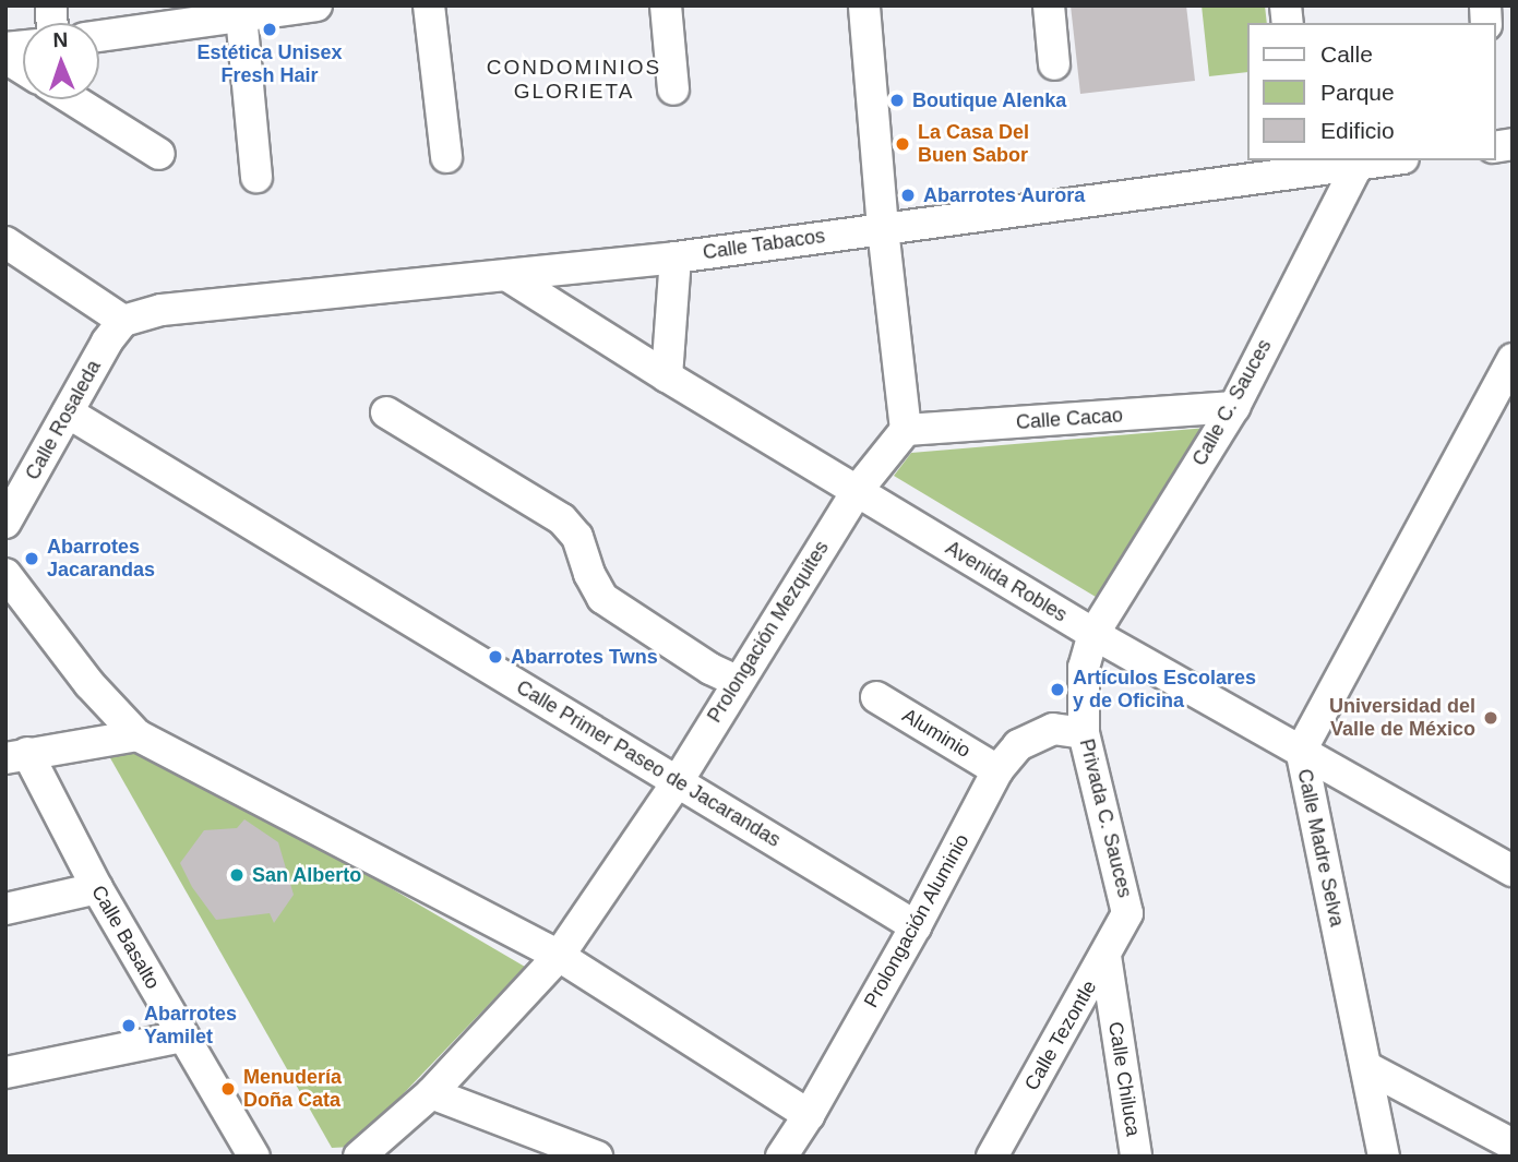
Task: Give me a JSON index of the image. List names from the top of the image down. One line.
{"streets":{"street":["Calle Tabacos","Calle C. Sauces","Calle Cacao","Calle Rosaleda","Avenida Robles","Prolongación Mezquites","Aluminio","Calle Primer Paseo de Jacarandas","Privada C. Sauces","Calle Madre Selva","Prolongación Aluminio","Calle Basalto","Calle Tezontle","Calle Chiluca"]},"crossings":[["Calle Tabacos","Calle C. Sauces"],["Calle Tabacos","Calle Rosaleda"],["Calle Tabacos","Avenida Robles"],["Calle C. Sauces","Calle Cacao"],["Calle C. Sauces","Avenida Robles"],["Calle C. Sauces","Privada C. Sauces"],["Calle Cacao","Prolongación Mezquites"],["Calle Rosaleda","Calle Primer Paseo de Jacarandas"],["Avenida Robles","Prolongación Mezquites"],["Avenida Robles","Privada C. Sauces"],["Avenida Robles","Calle Madre Selva"],["Prolongación Mezquites","Calle Primer Paseo de Jacarandas"],["Aluminio","Prolongación Aluminio"],["Calle Primer Paseo de Jacarandas","Prolongación Aluminio"],["Privada C. Sauces","Prolongación Aluminio"],["Privada C. Sauces","Calle Tezontle"],["Calle Tezontle","Calle Chiluca"]],"districts":["CONDOMINIOS GLORIETA"],"places":["Estética Unisex Fresh Hair","Boutique Alenka","La Casa Del Buen Sabor","Abarrotes Aurora","Abarrotes Jacarandas","Abarrotes Twns","Artículos Escolares y de Oficina","Universidad del Valle de México","San Alberto","Abarrotes Yamilet","Menudería Doña Cata"],"legend":["Calle","Parque","Edificio"],"north":"top"}
